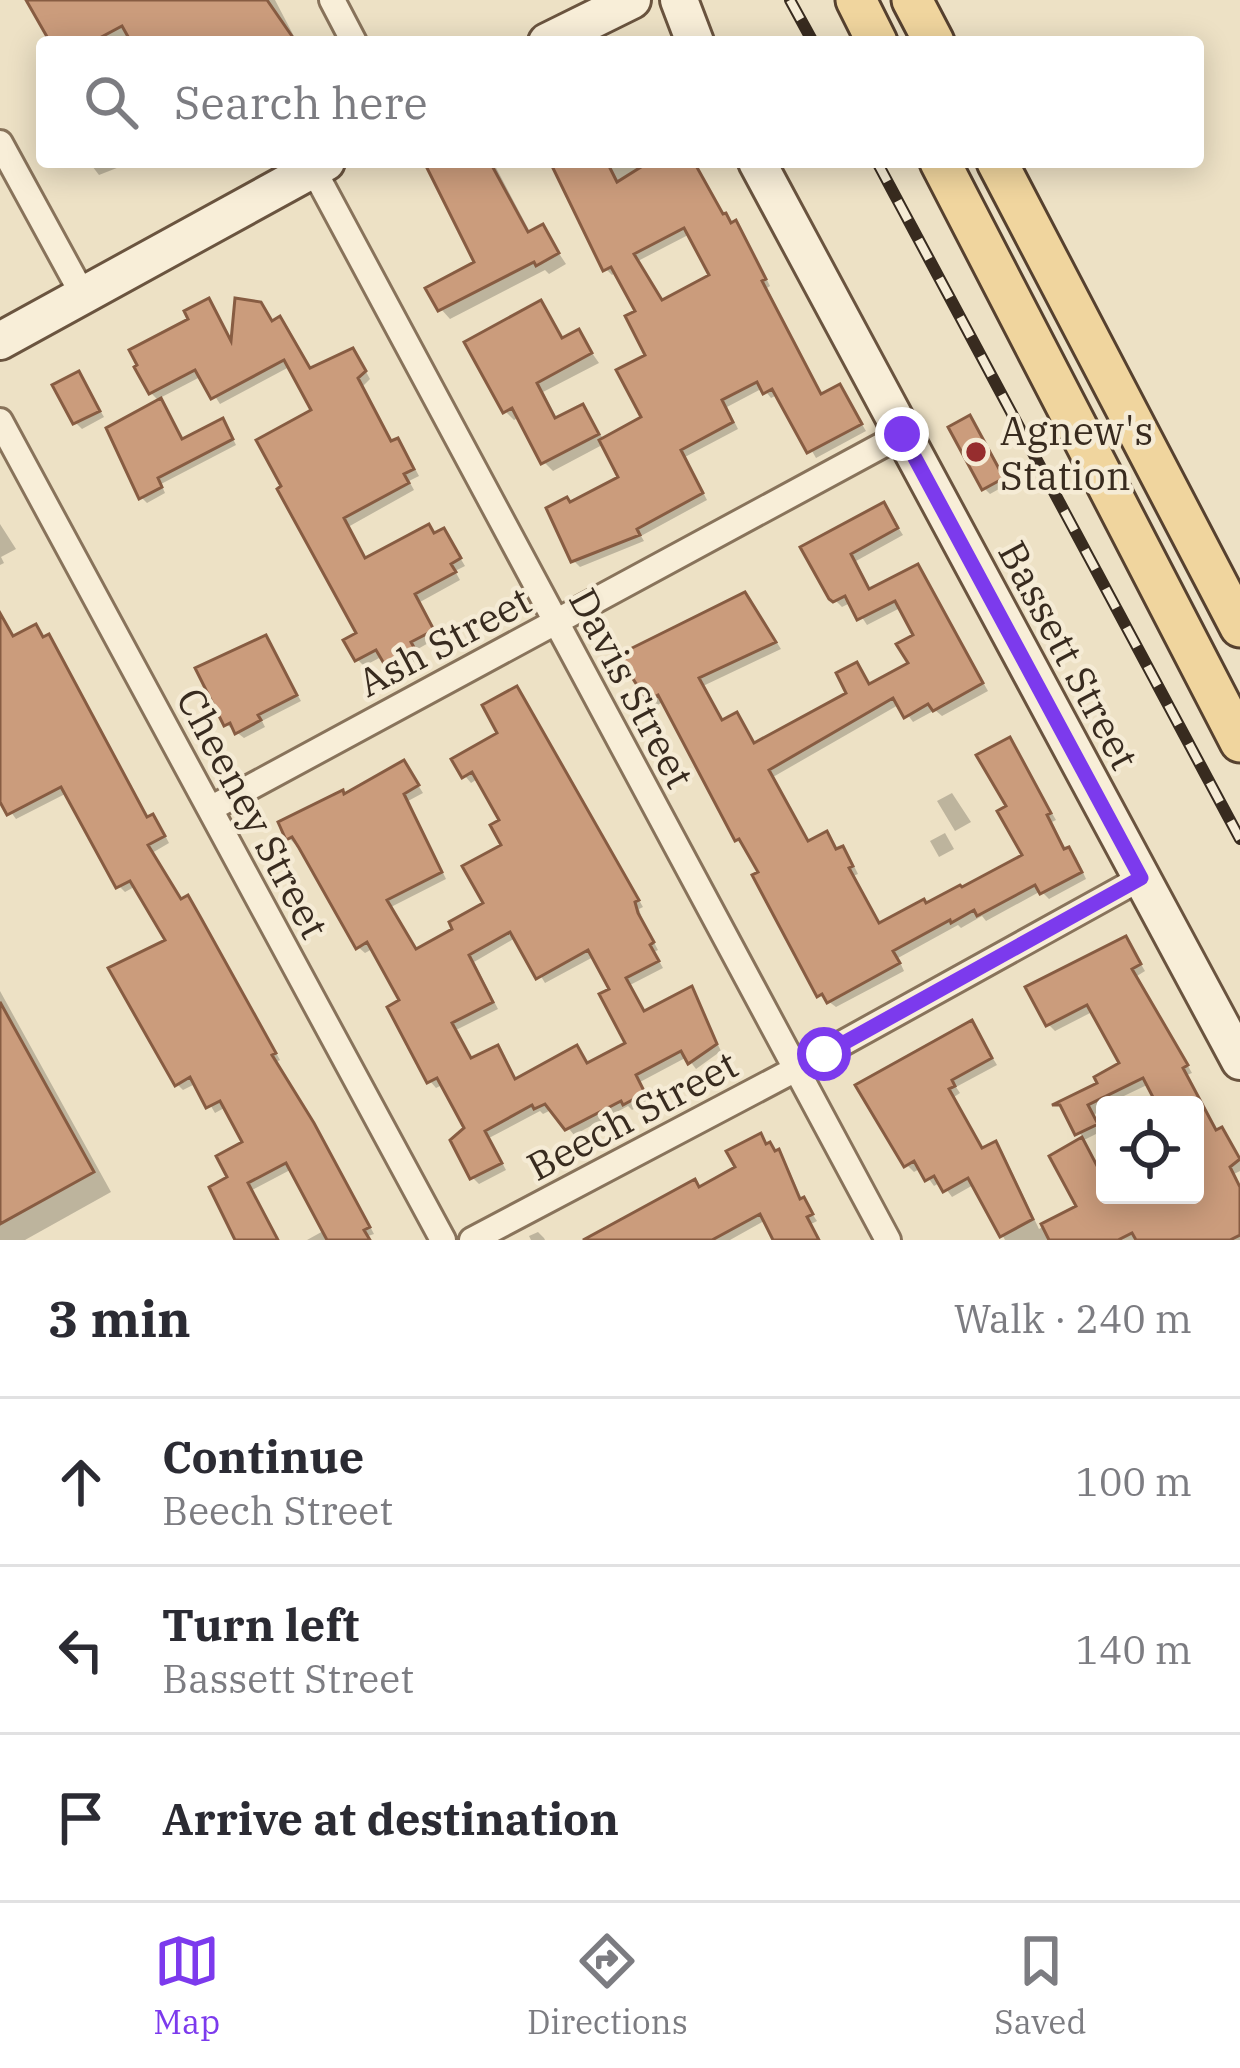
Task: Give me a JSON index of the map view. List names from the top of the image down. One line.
{"streets":{"street":["Ash Street","Bassett Street","Davis Street","Cheeney Street","Beech Street"]},"crossings":[["Ash Street","Bassett Street"],["Ash Street","Davis Street"],["Ash Street","Cheeney Street"],["Bassett Street","Beech Street"],["Davis Street","Beech Street"]],"places":["Agnew's Station"],"page":{"search":"Search here","heading":["3 min","Walk · 240 m"],"list":[["Continue","Beech Street","100 m"],["Turn left","Bassett Street","140 m"],"Arrive at destination"],"nav":["Map","Directions","Saved"]}}
